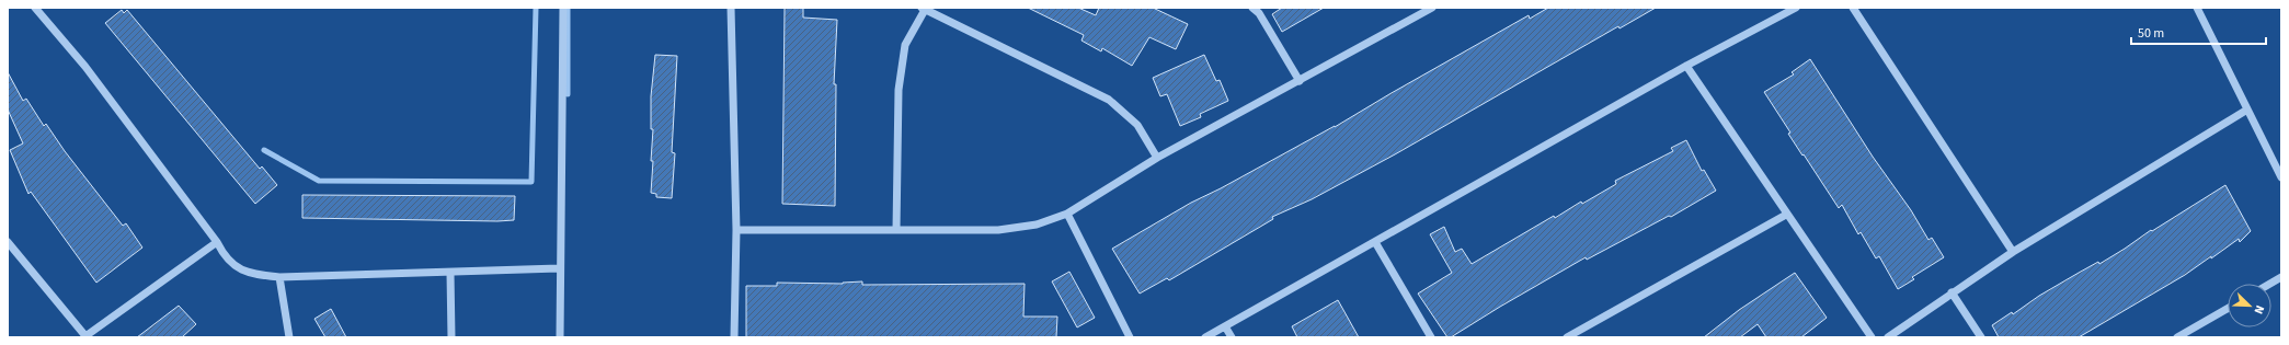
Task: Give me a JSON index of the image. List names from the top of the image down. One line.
{"scale_bar":"50 m","north":"bottom right"}
